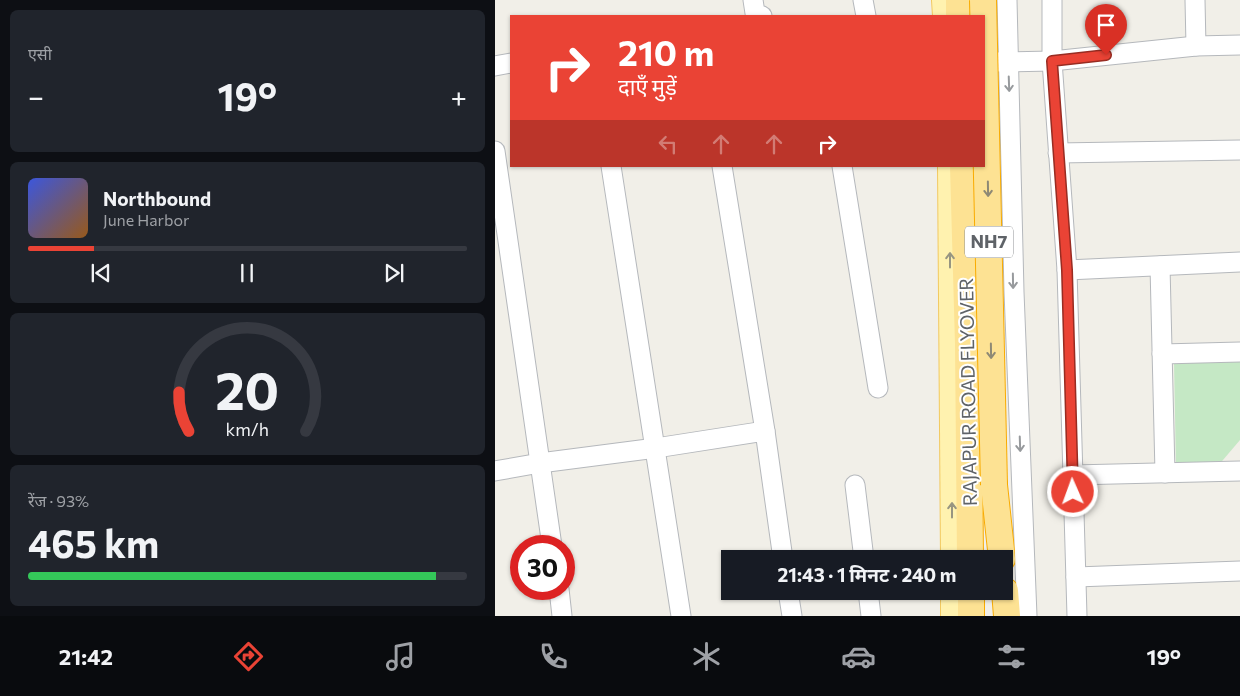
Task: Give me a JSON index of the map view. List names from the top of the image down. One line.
{"streets":{"highway":["NH7","RAJAPUR ROAD FLYOVER"]},"page":{"tile":["एसी",["रेंज · 93%","465 km"]],"turn":["210 m","दाएँ मुड़ें"],"heat":["−","19°","+"],"song":["Northbound","June Harbor"],"limit":"30","trip":"21:43 · 1 मिनट · 240 m","tabs":["21:42","19°"],"gauge":["20","km/h"]}}
